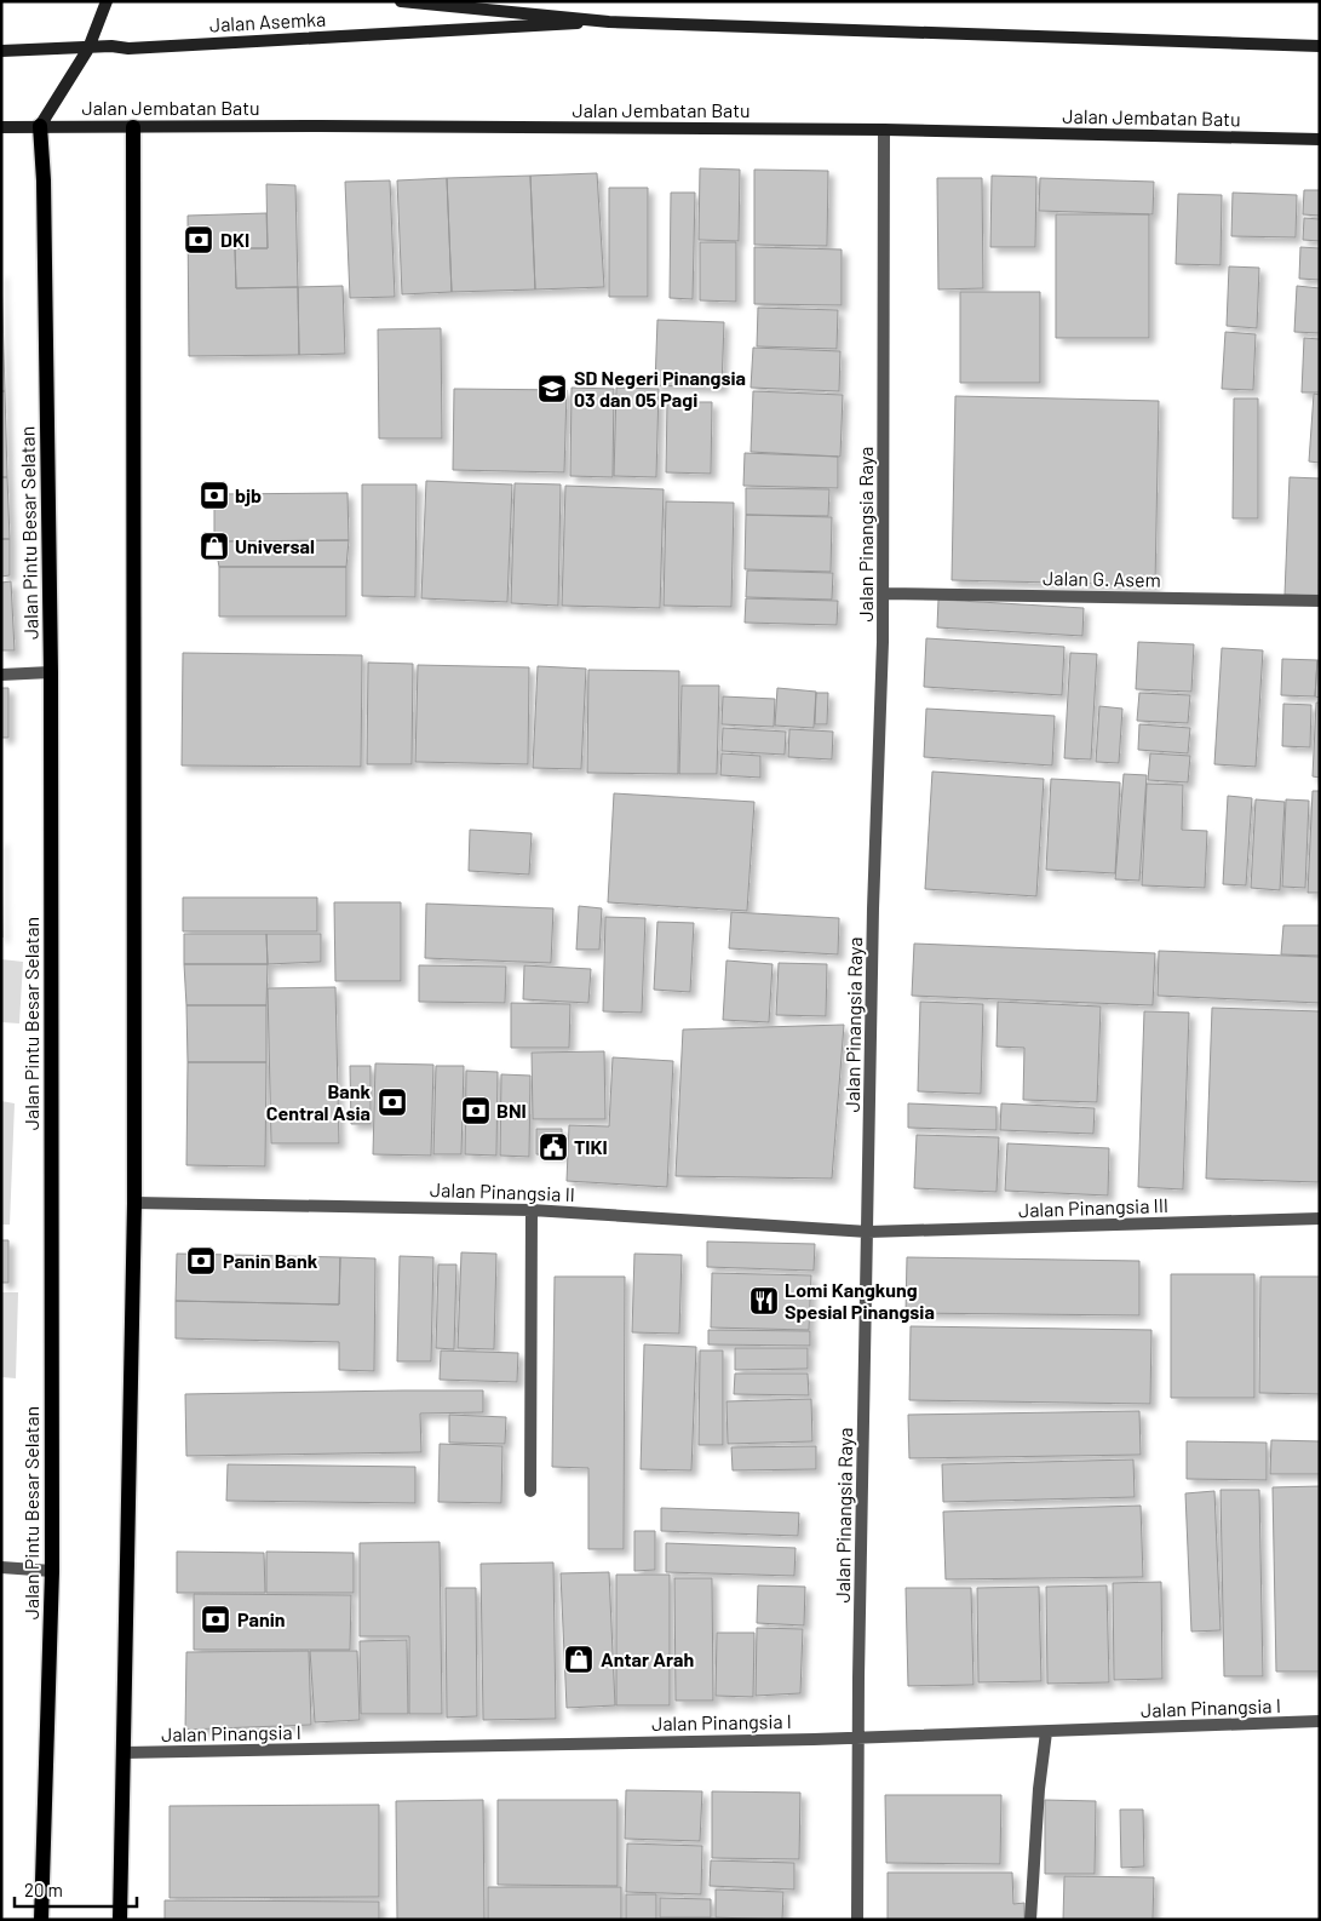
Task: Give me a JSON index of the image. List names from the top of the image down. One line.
{"streets":{"main road":["Jalan Asemka","Jalan Jembatan Batu","Jalan Pintu Besar Selatan"],"street":["Jalan Pinangsia Raya","Jalan G. Asem","Jalan Pinangsia II","Jalan Pinangsia III","Jalan Pinangsia I"]},"crossings":[["Jalan Jembatan Batu","Jalan Pintu Besar Selatan"],["Jalan Jembatan Batu","Jalan Pinangsia Raya"],["Jalan Pinangsia Raya","Jalan G. Asem"],["Jalan Pinangsia Raya","Jalan Pinangsia II"],["Jalan Pinangsia Raya","Jalan Pinangsia III"],["Jalan Pinangsia Raya","Jalan Pinangsia I"],["Jalan Pinangsia II","Jalan Pinangsia III"]],"places":{"bank":["DKI","bjb","Bank Central Asia","BNI","Panin Bank","Panin"],"school or university":["SD Negeri Pinangsia 03 dan 05 Pagi"],"shop":["Universal","Antar Arah"],"public building":["TIKI"],"restaurant":["Lomi Kangkung Spesial Pinangsia"]},"scale_bar":"20 m"}
